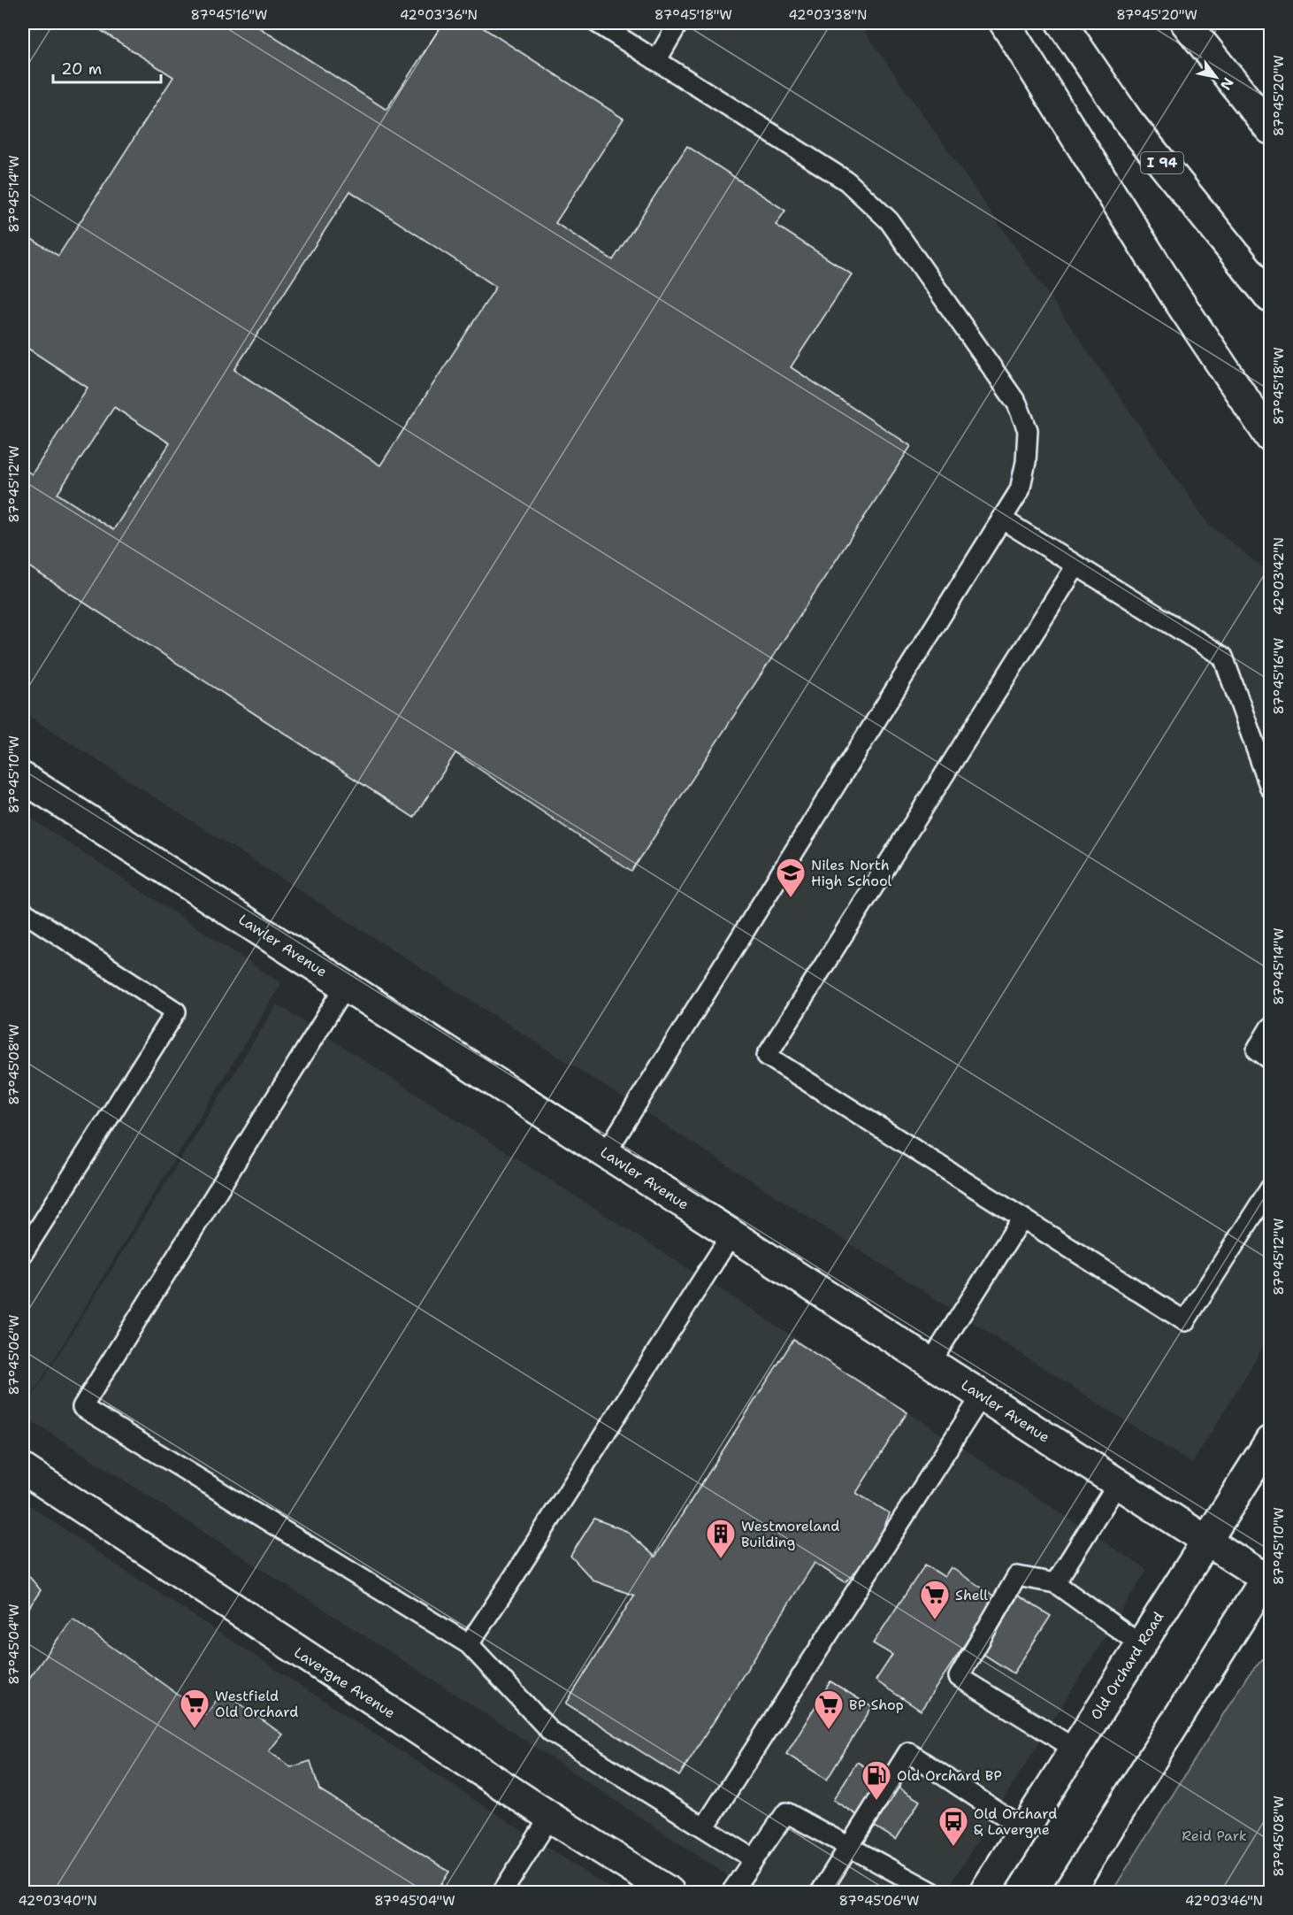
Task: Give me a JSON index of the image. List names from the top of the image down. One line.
{"streets":{"main road":["I 94","Lawler Avenue","Old Orchard Road","Lavergne Avenue"]},"crossings":[["Lawler Avenue","Old Orchard Road"]],"parks":["Reid Park"],"places":{"school or university":["Niles North High School"],"building":["Westmoreland Building"],"supermarket":["Shell","Westfield Old Orchard","BP Shop"],"fuel station":["Old Orchard BP"],"bus stop":["Old Orchard & Lavergne"]},"scale_bar":"20 m","north":"bottom right","coordinates":["87°45'16\"W","42°03'36\"N","87°45'18\"W","42°03'38\"N","87°45'20\"W","87°45'14\"W","87°45'12\"W","42°03'42\"N","87°45'10\"W","87°45'08\"W","87°45'06\"W","87°45'04\"W","42°03'40\"N","42°03'46\"N"]}
